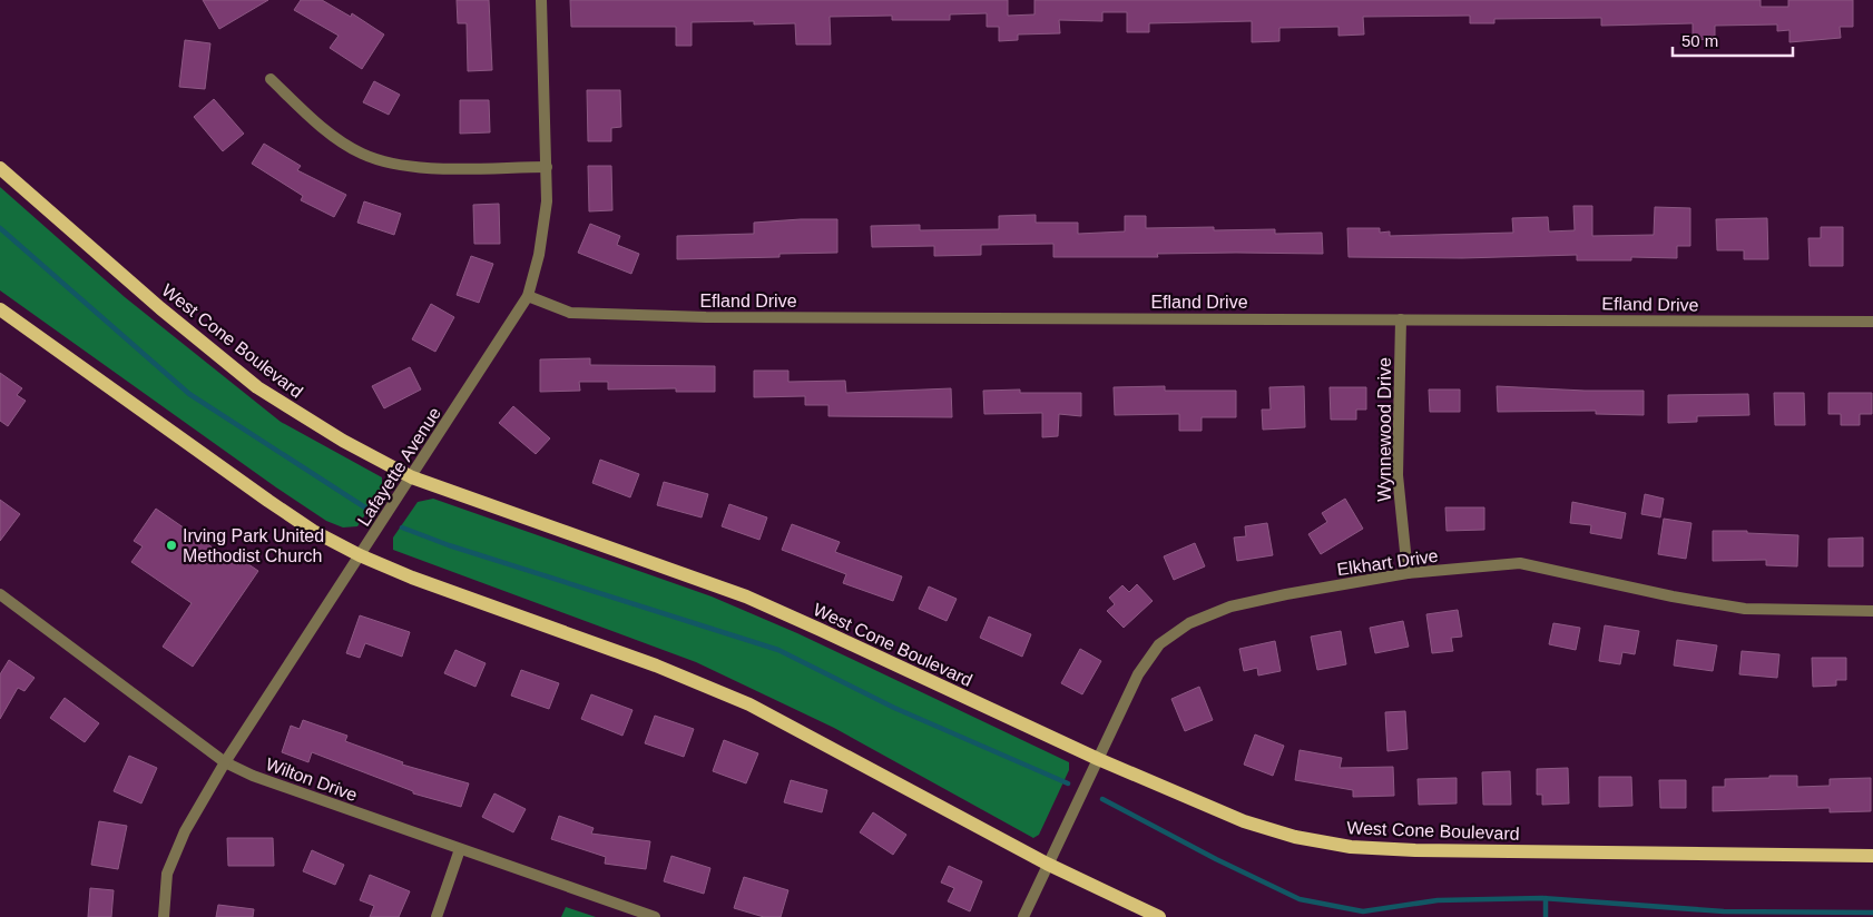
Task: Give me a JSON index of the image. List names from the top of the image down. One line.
{"streets":{"main road":["West Cone Boulevard"],"street":["Efland Drive","Wynnewood Drive","Lafayette Avenue","Elkhart Drive","Wilton Drive"]},"crossings":[["Efland Drive","Wynnewood Drive"],["Efland Drive","Lafayette Avenue"],["West Cone Boulevard","Lafayette Avenue"],["West Cone Boulevard","Elkhart Drive"],["Wynnewood Drive","Elkhart Drive"],["Lafayette Avenue","Wilton Drive"]],"places":["Irving Park United Methodist Church"],"scale_bar":"50 m"}
